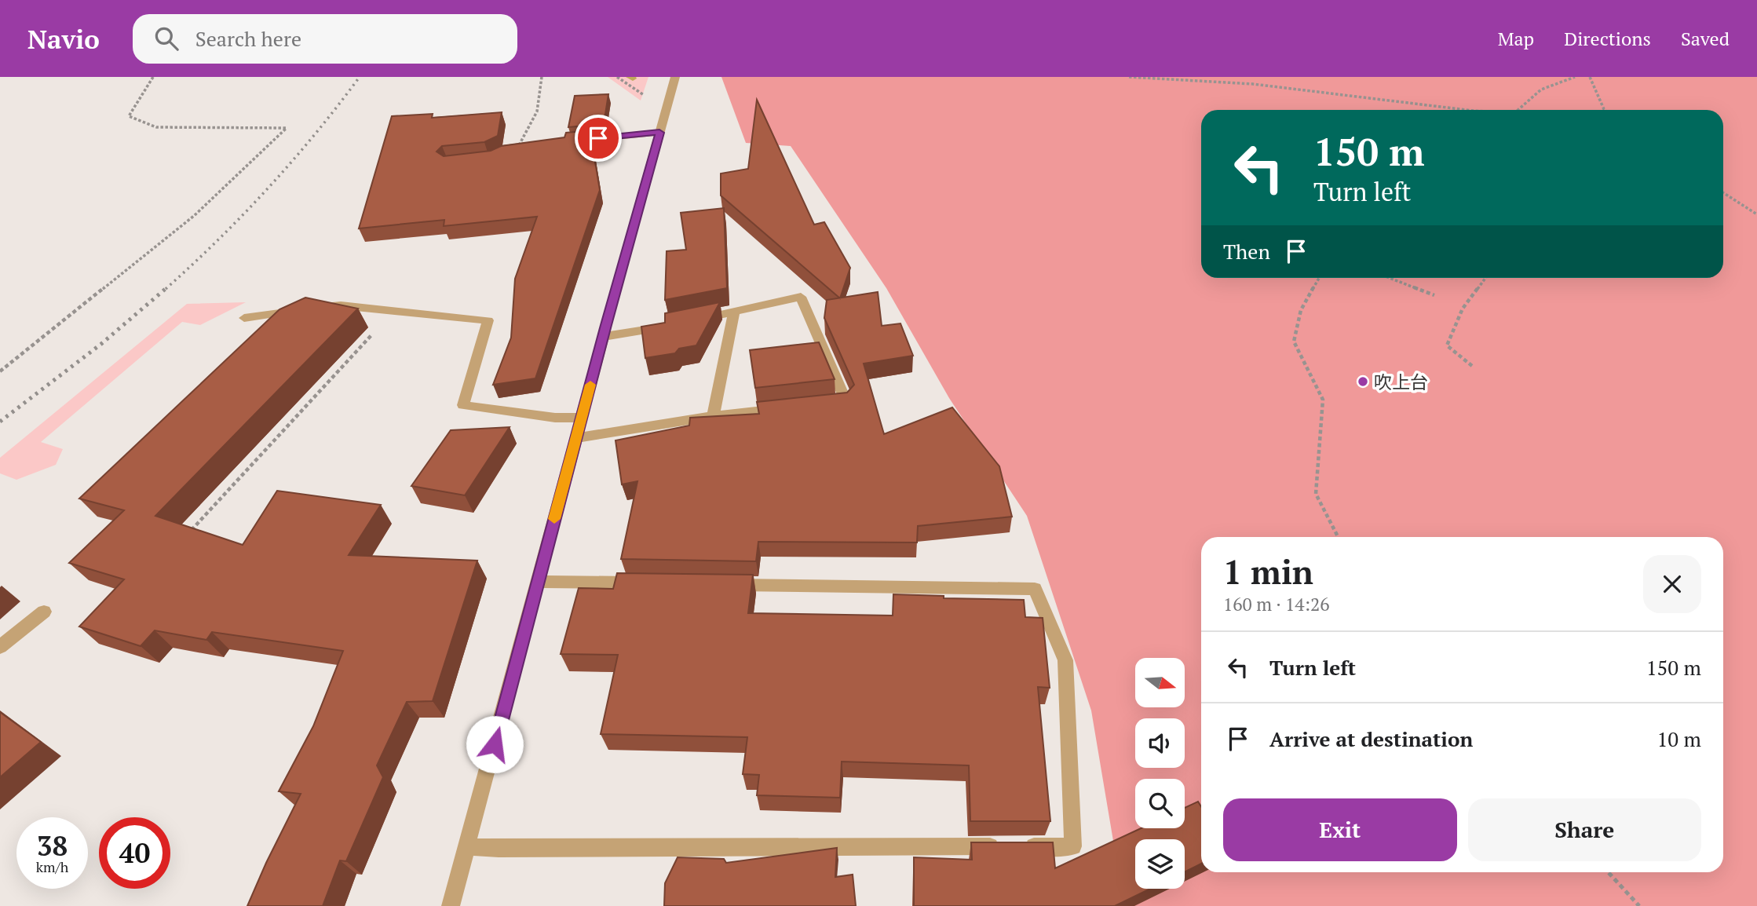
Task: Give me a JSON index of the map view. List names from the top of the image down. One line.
{"places":["吹上台"],"north":"right","page":{"header":"Navio","search":"Search here","nav":["Map","Directions","Saved"],"turn":["150 m","Turn left"],"then":"Then","heading":["1 min","160 m · 14:26"],"list":[{"name":"Turn left","value":"150 m"},{"name":"Arrive at destination","value":"10 m"}],"buttons":["Exit","Share"],"speed":"38 km/h","limit":"40"}}
